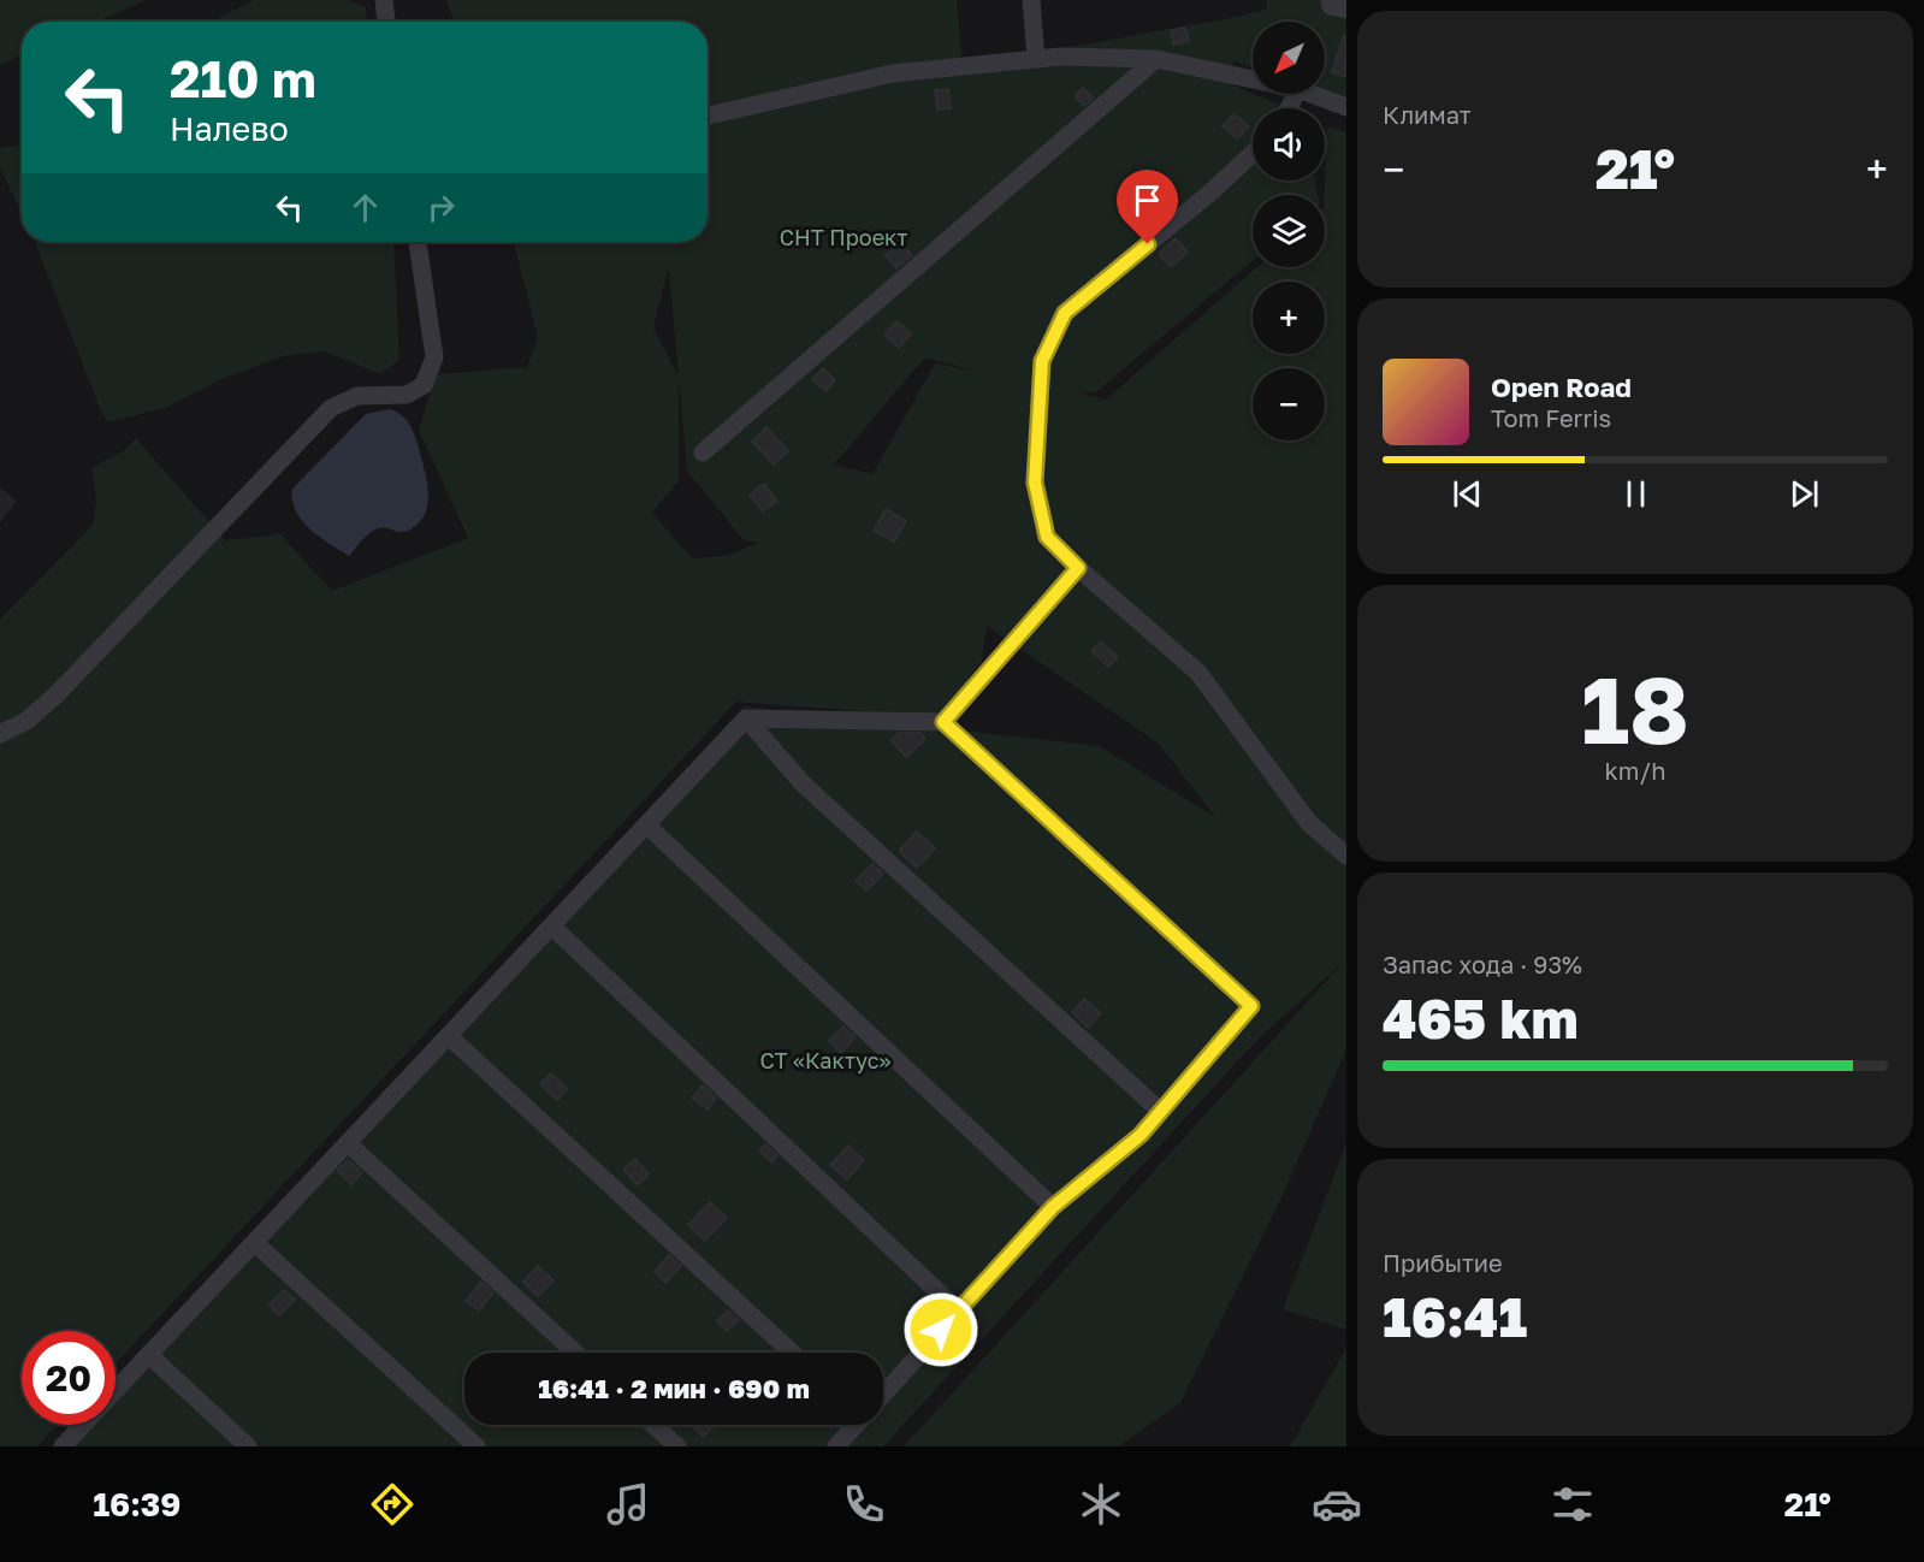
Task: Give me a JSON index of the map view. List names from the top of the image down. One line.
{"parks":["СНТ Проект","СТ «Кактус»"],"north":"bottom left","page":{"tile":["Климат",["18","km/h"],["Запас хода · 93%","465 km"],["Прибытие","16:41"]],"map_buttons":["+","−"],"turn":["210 m","Налево"],"heat":["−","21°","+"],"song":["Open Road","Tom Ferris"],"limit":"20","trip":"16:41 · 2 мин · 690 m","tabs":["16:39","21°"]}}
